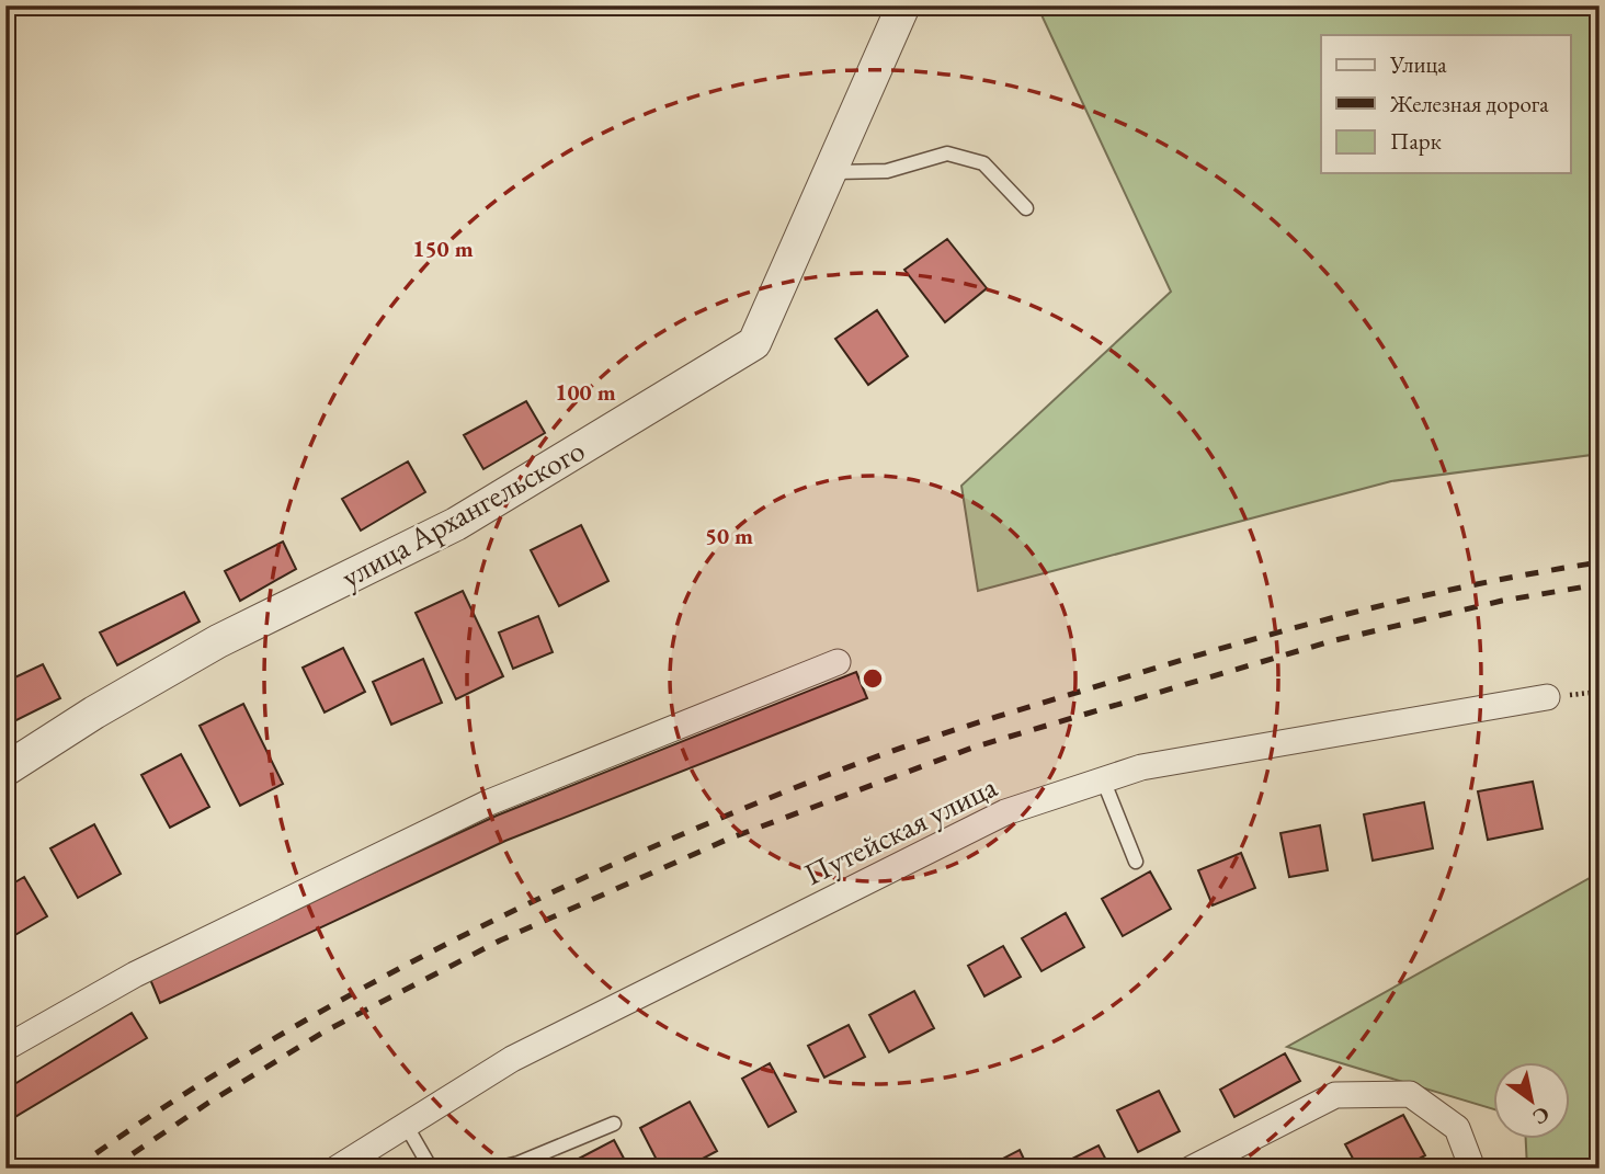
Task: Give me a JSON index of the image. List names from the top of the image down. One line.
{"streets":{"street":["улица Архангельского","Путейская улица"]},"legend":["Улица","Железная дорога","Парк"],"north":"bottom right","rings":["150 m","100 m","50 m"]}
